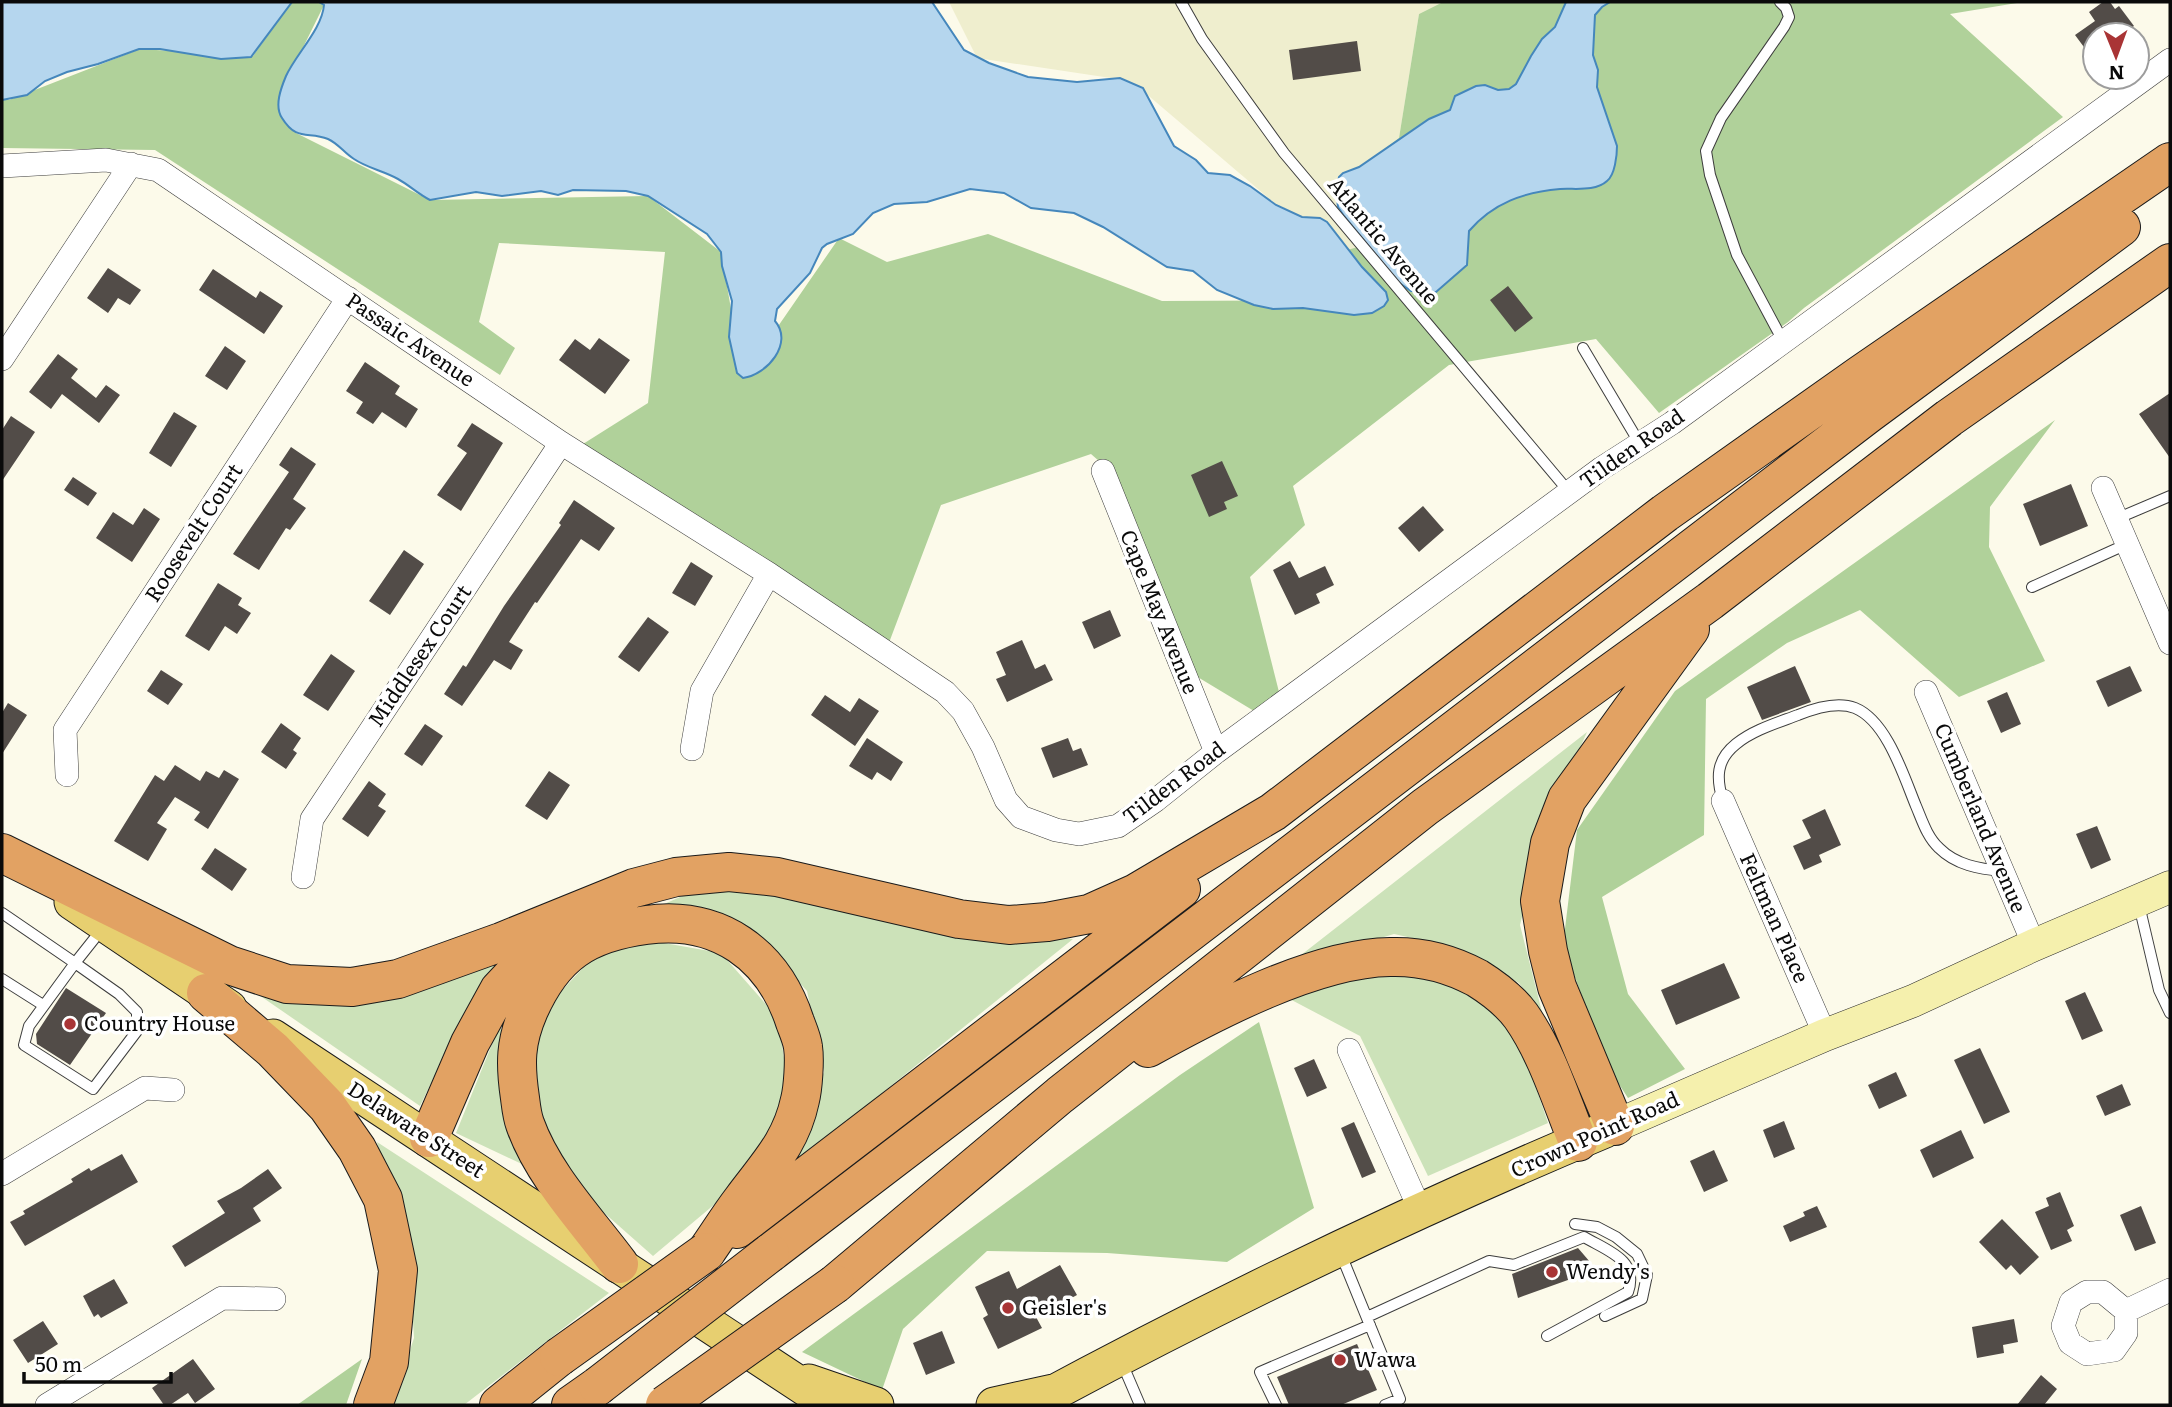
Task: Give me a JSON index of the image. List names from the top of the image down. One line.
{"streets":{"main road":["Delaware Street","Crown Point Road"],"street":["Passaic Avenue","Tilden Road","Roosevelt Court","Cape May Avenue","Middlesex Court","Cumberland Avenue","Feltman Place"],"lane":["Atlantic Avenue"]},"crossings":[["Atlantic Avenue","Tilden Road"],["Passaic Avenue","Tilden Road"],["Passaic Avenue","Roosevelt Court"],["Passaic Avenue","Middlesex Court"],["Tilden Road","Cape May Avenue"],["Cumberland Avenue","Crown Point Road"],["Feltman Place","Crown Point Road"]],"places":["Country House","Wendy's","Geisler's","Wawa"],"scale_bar":"50 m","north":"bottom"}
